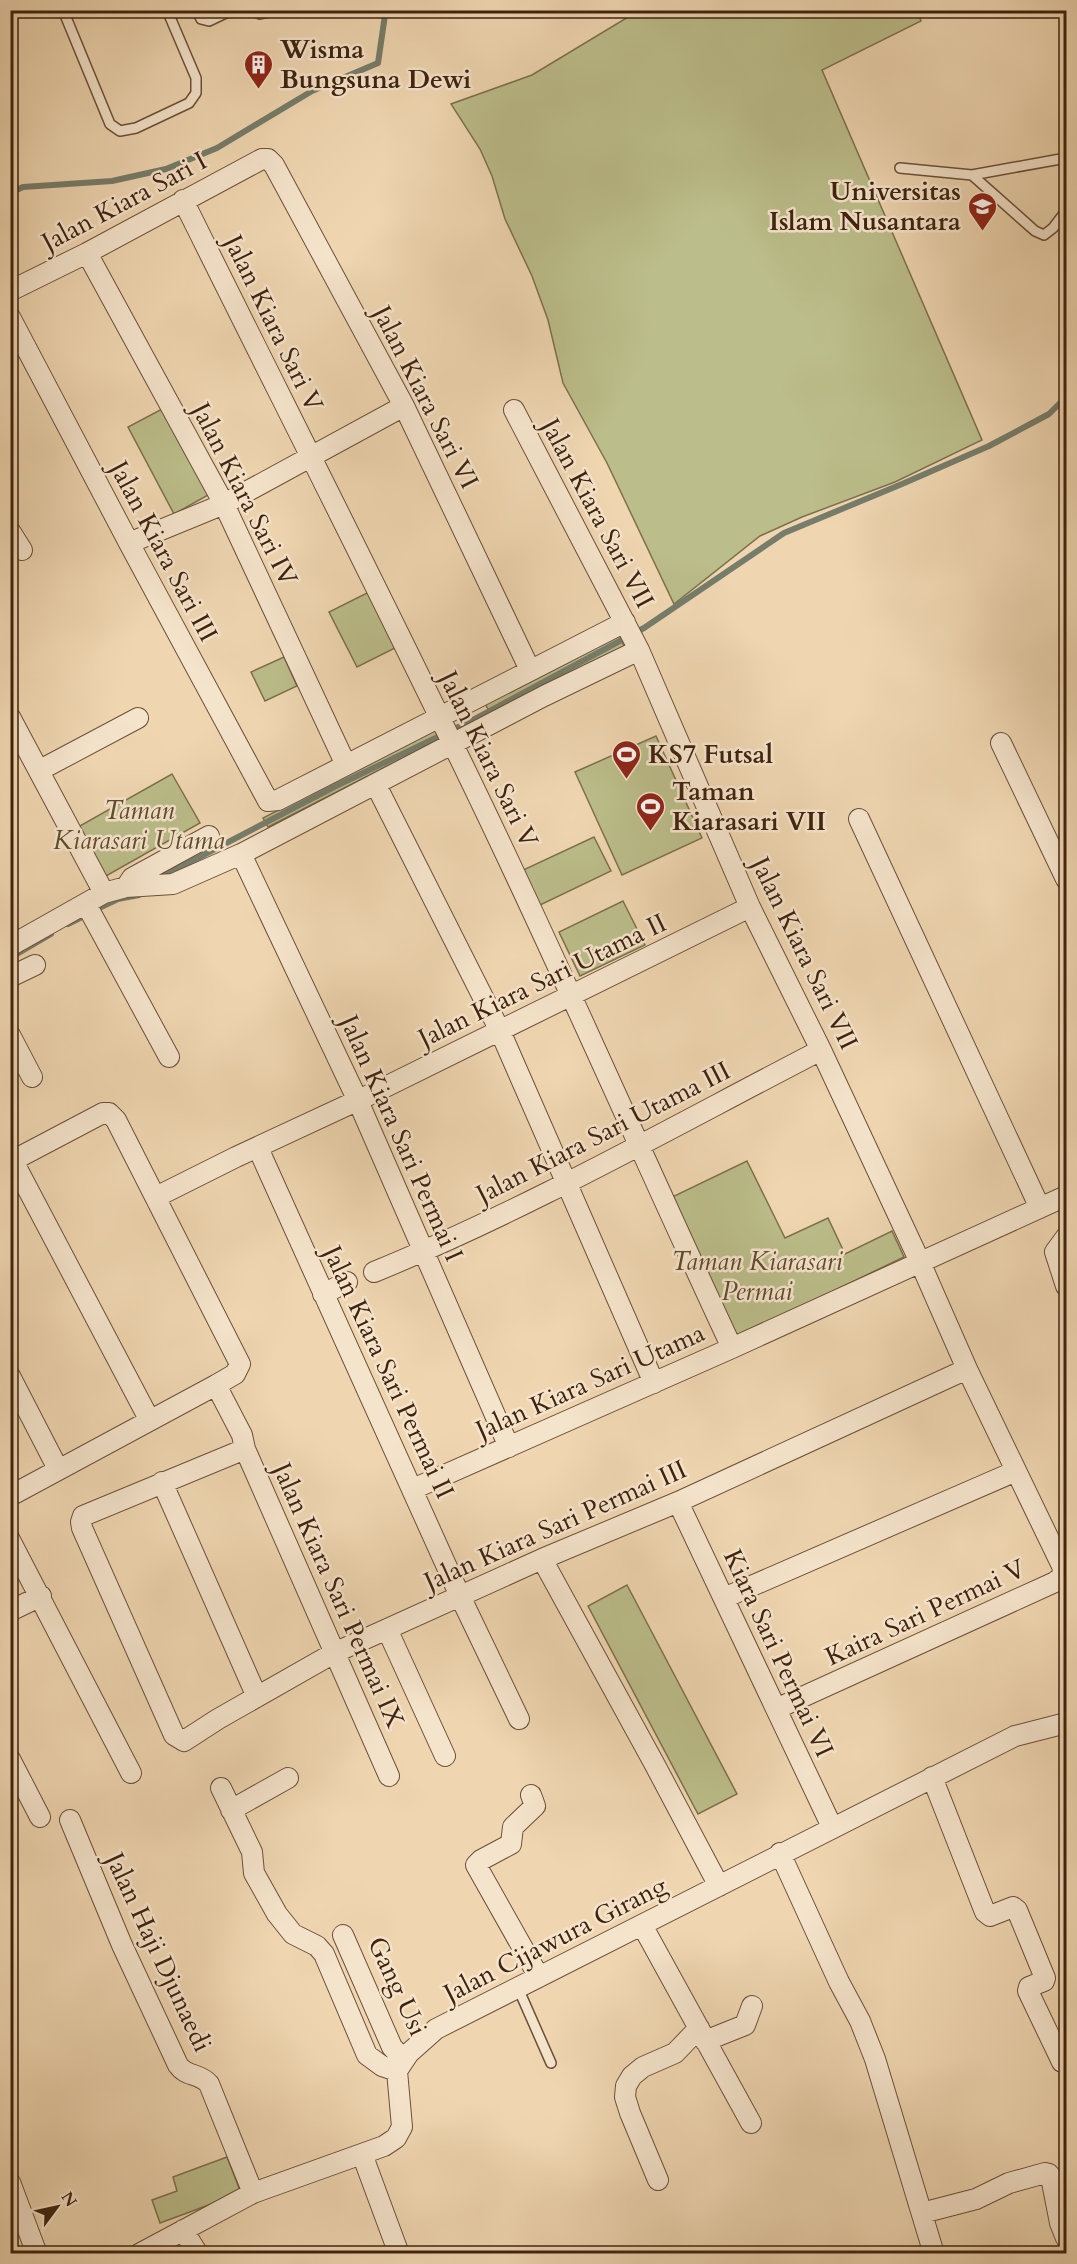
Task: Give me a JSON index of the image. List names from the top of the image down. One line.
{"streets":{"street":["Jalan Kiara Sari I","Jalan Kiara Sari V","Jalan Kiara Sari VI","Jalan Kiara Sari IV","Jalan Kiara Sari VII","Jalan Kiara Sari III","Jalan Kiara Sari Utama II","Jalan Kiara Sari Utama III","Jalan Kiara Sari Permai I","Jalan Kiara Sari Permai II","Jalan Kiara Sari Utama","Jalan Kiara Sari Permai III","Jalan Kiara Sari Permai IX","Kaira Sari Permai V","Kiara Sari Permai VI","Jalan Cijawura Girang","Jalan Haji Djunaedi","Gang Usi"]},"crossings":[["Jalan Kiara Sari I","Jalan Kiara Sari V"],["Jalan Kiara Sari I","Jalan Kiara Sari VI"],["Jalan Kiara Sari I","Jalan Kiara Sari IV"],["Jalan Kiara Sari V","Jalan Kiara Sari Utama II"],["Jalan Kiara Sari V","Jalan Kiara Sari Utama III"],["Jalan Kiara Sari V","Jalan Kiara Sari Utama"],["Jalan Kiara Sari IV","Jalan Kiara Sari III"],["Jalan Kiara Sari VII","Jalan Kiara Sari Utama II"],["Jalan Kiara Sari VII","Jalan Kiara Sari Utama III"],["Jalan Kiara Sari VII","Jalan Kiara Sari Utama"],["Jalan Kiara Sari VII","Jalan Kiara Sari Permai III"],["Jalan Kiara Sari VII","Kaira Sari Permai V"],["Jalan Kiara Sari Utama II","Jalan Kiara Sari Permai I"],["Jalan Kiara Sari Utama III","Jalan Kiara Sari Permai I"],["Jalan Kiara Sari Permai I","Jalan Kiara Sari Utama"],["Jalan Kiara Sari Permai II","Jalan Kiara Sari Utama"],["Jalan Kiara Sari Permai II","Jalan Kiara Sari Permai III"],["Jalan Kiara Sari Permai III","Jalan Kiara Sari Permai IX"],["Jalan Kiara Sari Permai III","Kiara Sari Permai VI"],["Kaira Sari Permai V","Kiara Sari Permai VI"],["Kiara Sari Permai VI","Jalan Cijawura Girang"],["Jalan Cijawura Girang","Gang Usi"]],"parks":["Taman Kiarasari Utama","Taman Kiarasari Permai"],"places":{"building":["Wisma Bungsuna Dewi"],"school or university":["Universitas Islam Nusantara"],"sports":["KS7 Futsal","Taman Kiarasari VII"]},"north":"top right"}
